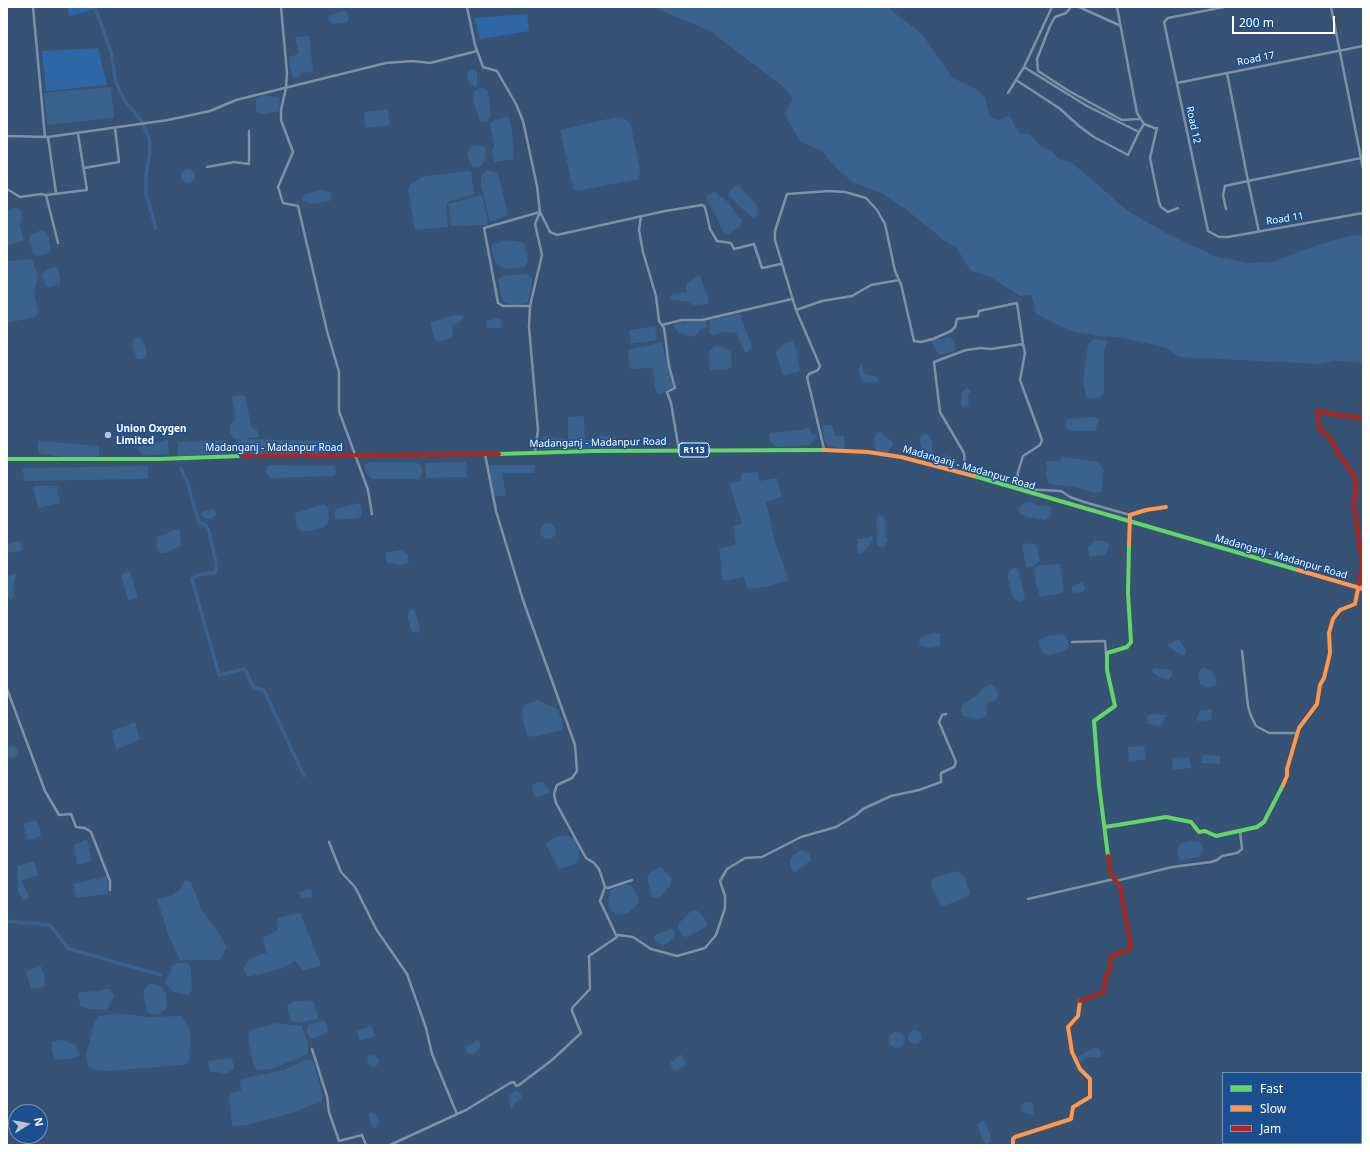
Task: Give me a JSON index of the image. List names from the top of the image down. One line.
{"streets":{"street":["Road 17","Road 12","Road 11","Madanganj - Madanpur Road","R113"]},"crossings":[["Road 17","Road 12"],["Road 12","Road 11"]],"places":["Union Oxygen Limited"],"legend":["Fast","Slow","Jam"],"scale_bar":"200 m","north":"right"}
